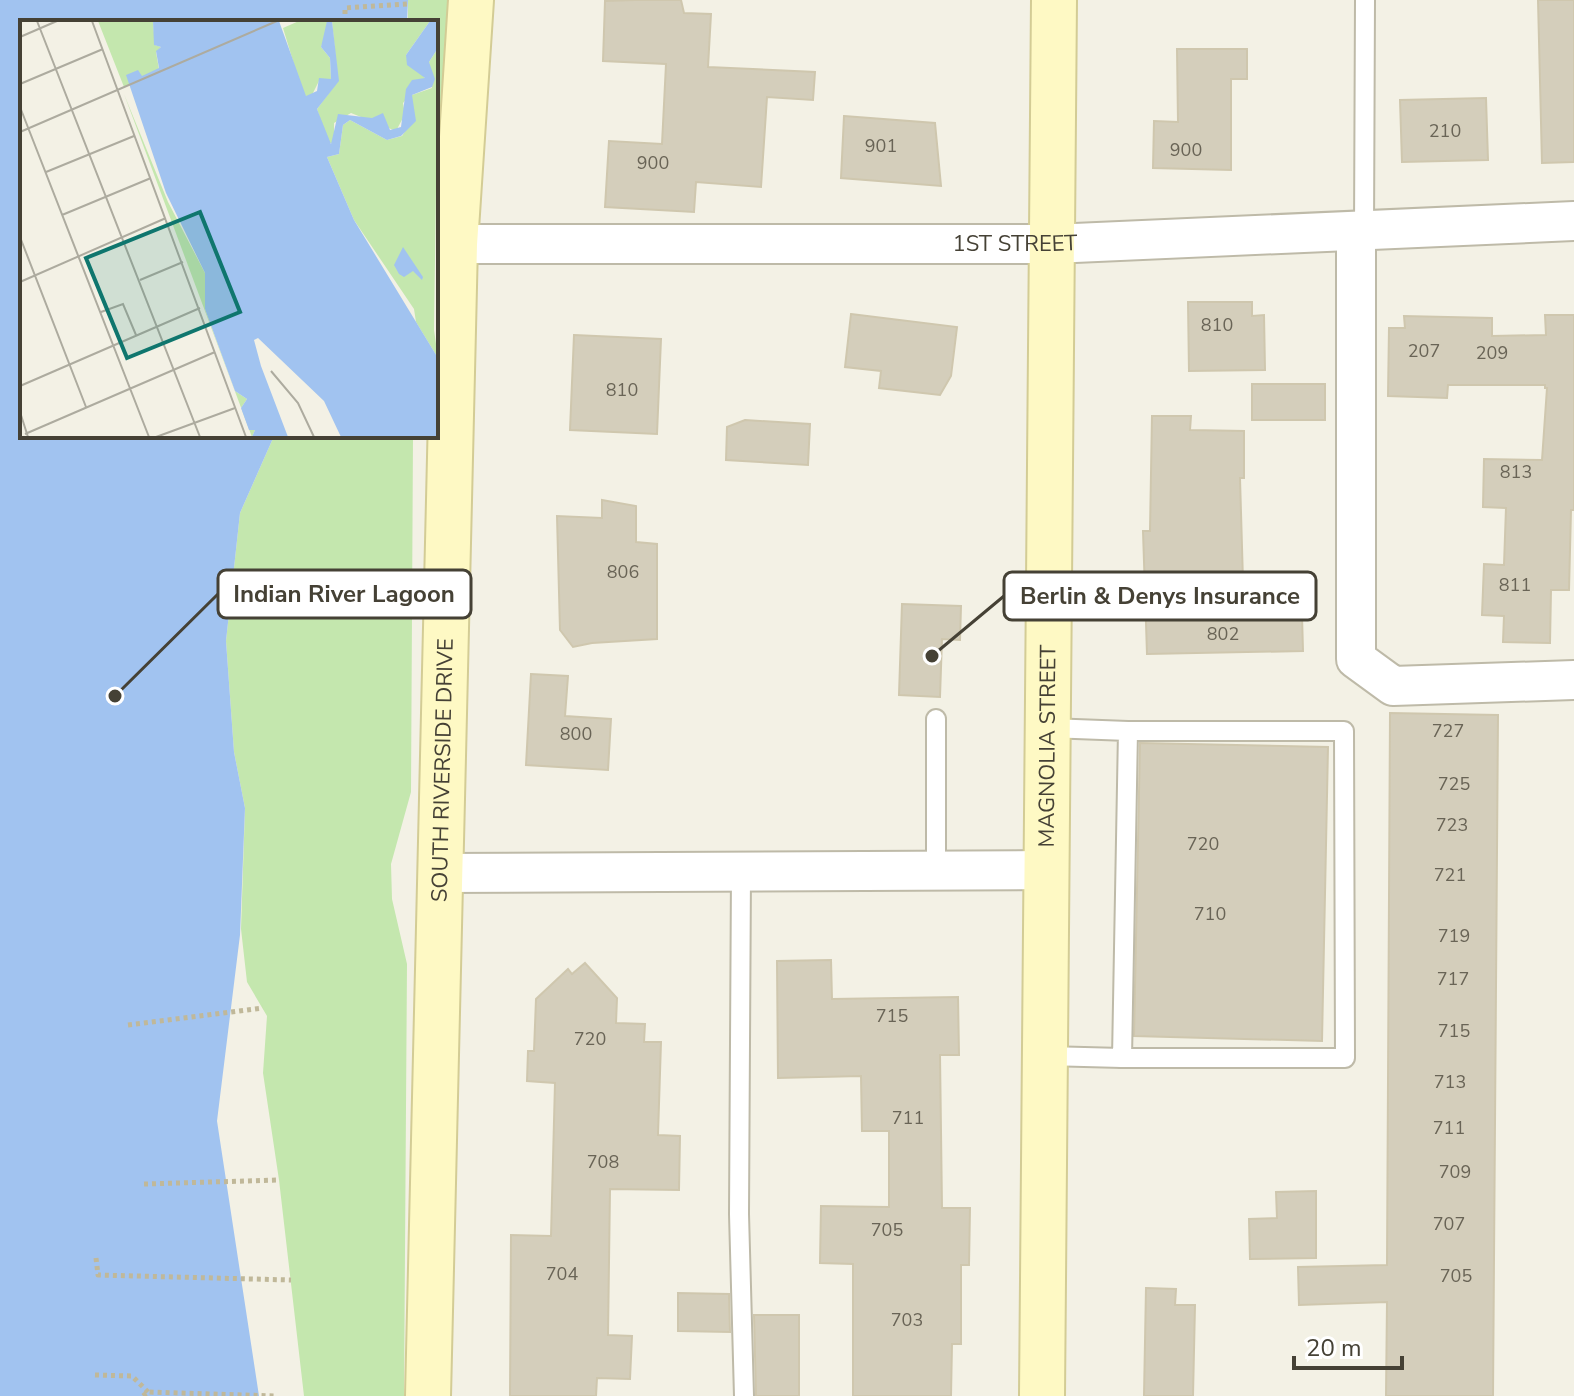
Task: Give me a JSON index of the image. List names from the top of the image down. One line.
{"streets":{"street":["1ST STREET","MAGNOLIA STREET","SOUTH RIVERSIDE DRIVE"]},"crossings":[["1ST STREET","MAGNOLIA STREET"],["1ST STREET","SOUTH RIVERSIDE DRIVE"]],"places":["Berlin & Denys Insurance","Indian River Lagoon"],"house_numbers":["210","901","900","900","810","207","209","810","813","806","811","802","727","800","725","723","720","721","710","719","717","715","715","720","713","711","711","708","709","707","705","704","705","703"],"scale_bar":"20 m"}
